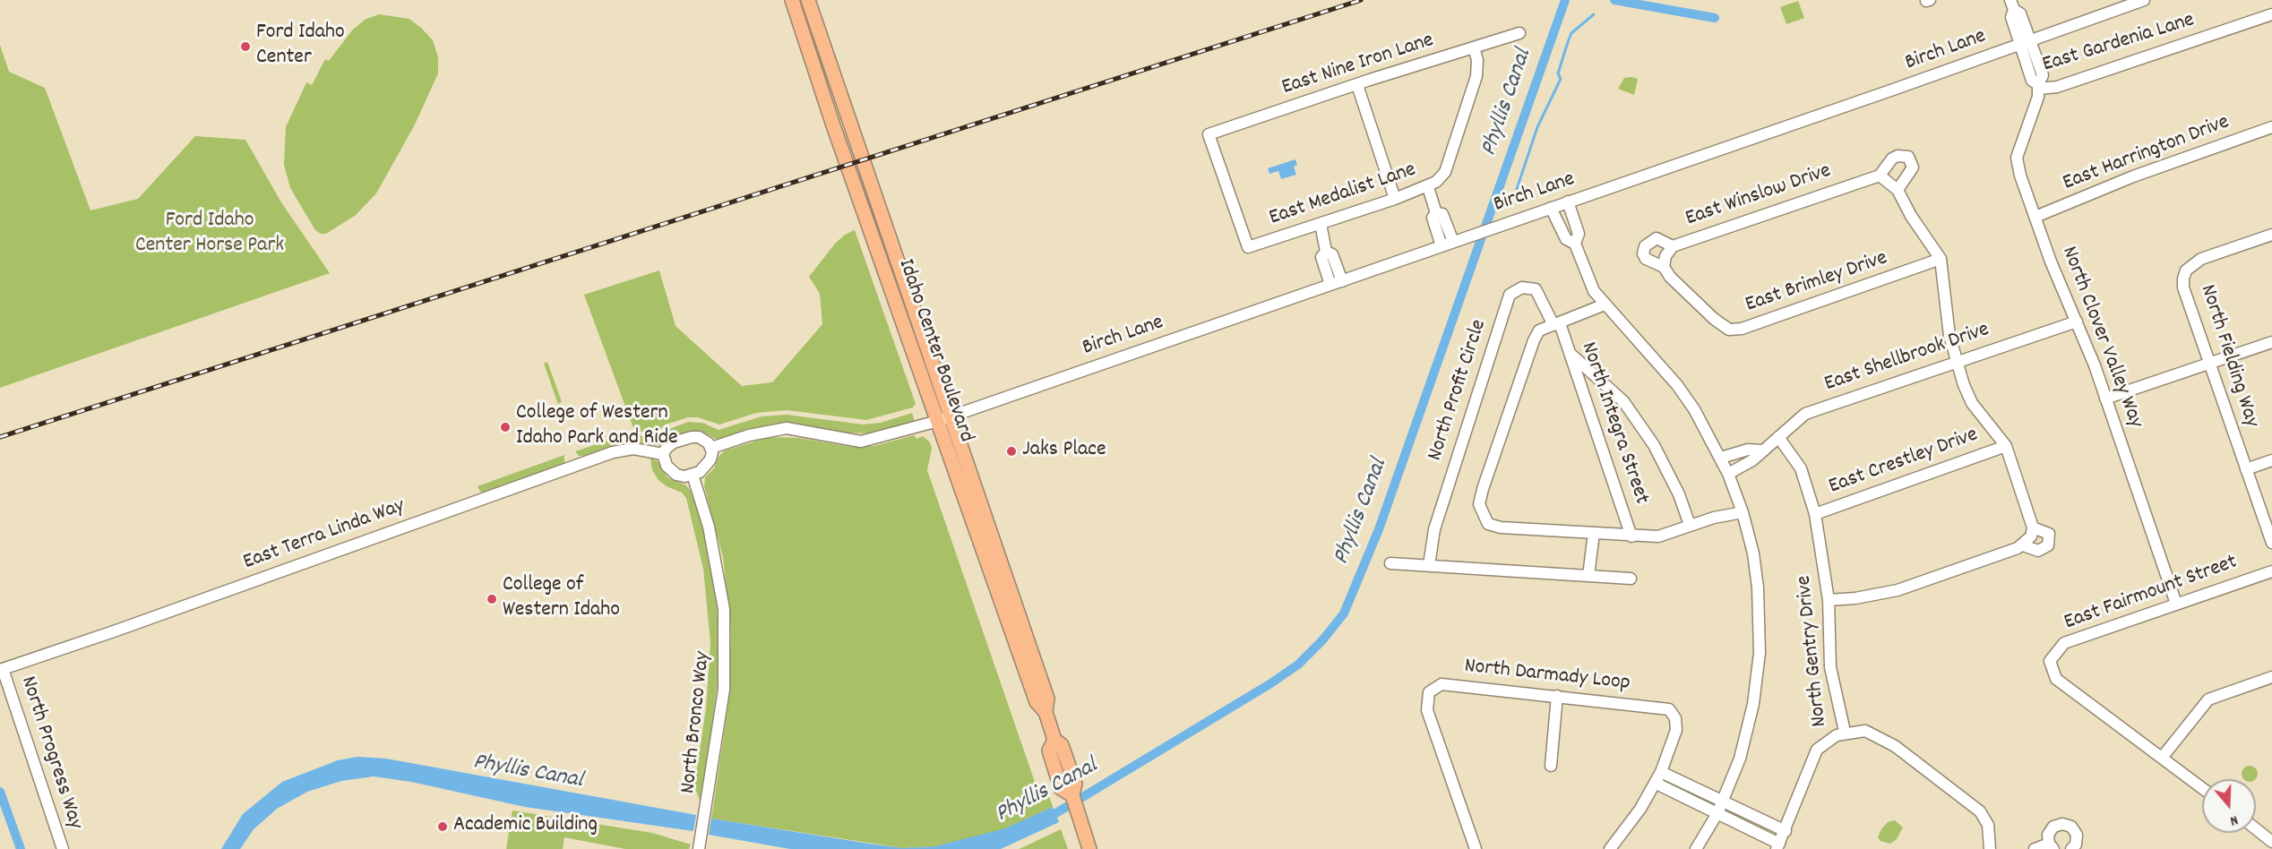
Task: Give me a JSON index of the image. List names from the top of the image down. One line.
{"streets":{"main road":["Idaho Center Boulevard"],"street":["East Gardenia Lane","Birch Lane","East Nine Iron Lane","East Harrington Drive","East Medalist Lane","East Winslow Drive","East Brimley Drive","North Clover Valley Way","North Fielding Way","East Shellbrook Drive","North Profit Circle","North Integra Street","East Crestley Drive","East Terra Linda Way","East Fairmount Street","North Gentry Drive","North Darmady Loop","North Bronco Way","North Progress Way"]},"crossings":[["East Gardenia Lane","North Clover Valley Way"],["Birch Lane","Idaho Center Boulevard"],["East Nine Iron Lane","East Medalist Lane"],["East Harrington Drive","North Clover Valley Way"],["East Winslow Drive","East Brimley Drive"],["North Clover Valley Way","East Shellbrook Drive"],["North Clover Valley Way","East Fairmount Street"],["East Shellbrook Drive","North Gentry Drive"],["North Profit Circle","North Integra Street"],["East Crestley Drive","North Gentry Drive"],["East Terra Linda Way","North Bronco Way"],["East Terra Linda Way","North Progress Way"]],"water":["Phyllis Canal"],"parks":["Ford Idaho Center Horse Park"],"places":["Ford Idaho Center","College of Western Idaho Park and Ride","Jaks Place","College of Western Idaho","Academic Building"],"north":"bottom"}
